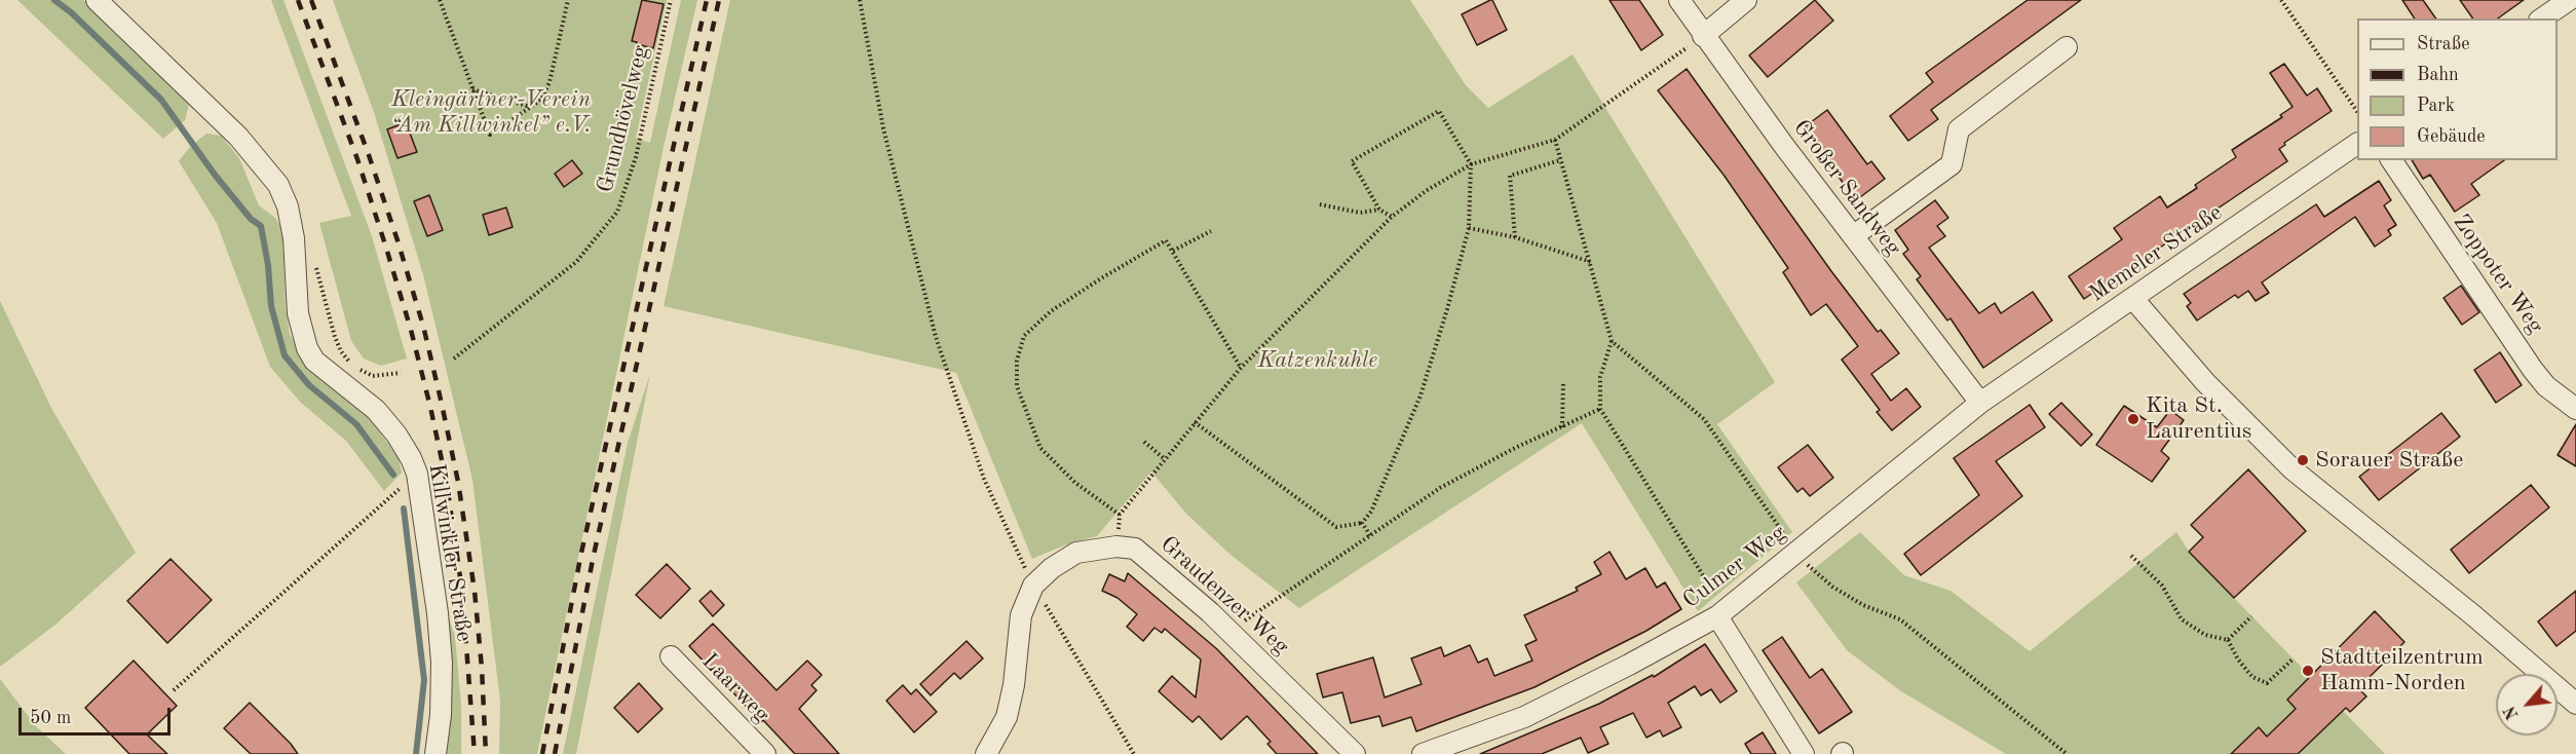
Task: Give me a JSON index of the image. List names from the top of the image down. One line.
{"streets":{"street":["Großer Sandweg","Memeler Straße","Zoppoter Weg","Killwinkler Straße","Culmer Weg","Graudenzer Weg","Laarweg"],"path":["Grundhövelweg"]},"crossings":[["Großer Sandweg","Memeler Straße"],["Großer Sandweg","Culmer Weg"],["Memeler Straße","Culmer Weg"]],"parks":["Kleingärtner-Verein “Am Killwinkel” e.V.","Katzenkuhle"],"places":["Kita St. Laurentius","Sorauer Straße","Stadtteilzentrum Hamm-Norden"],"legend":["Straße","Bahn","Park","Gebäude"],"scale_bar":"50 m","north":"bottom left"}
